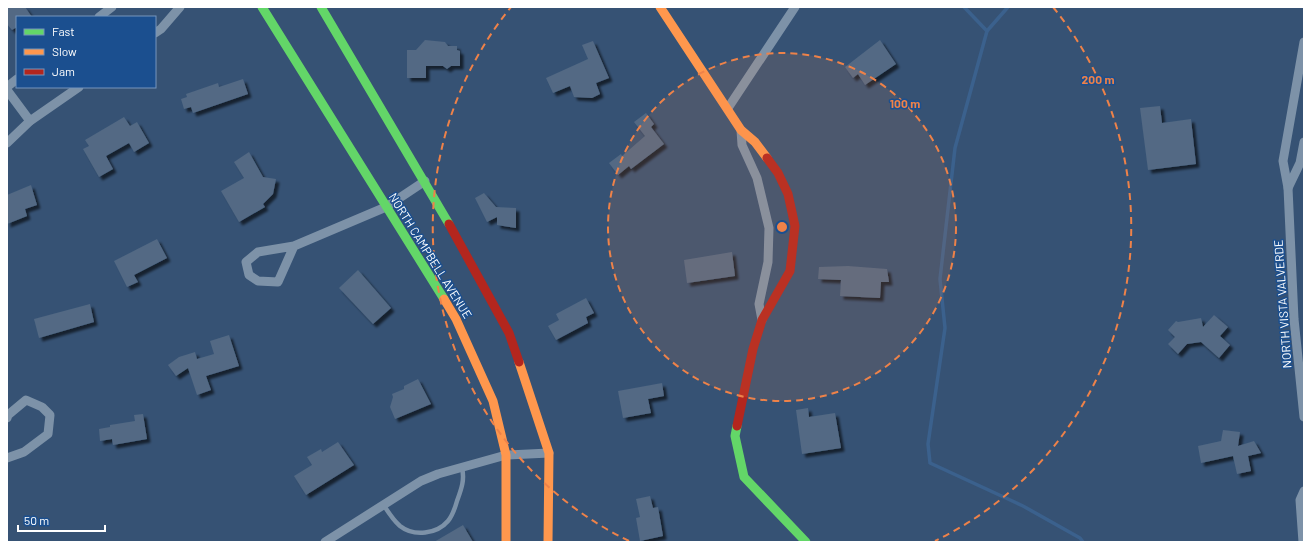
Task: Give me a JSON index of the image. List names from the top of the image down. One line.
{"streets":{"main road":["NORTH CAMPBELL AVENUE"],"street":["NORTH VISTA VALVERDE"]},"legend":["Fast","Slow","Jam"],"scale_bar":"50 m","rings":["200 m","100 m"]}
